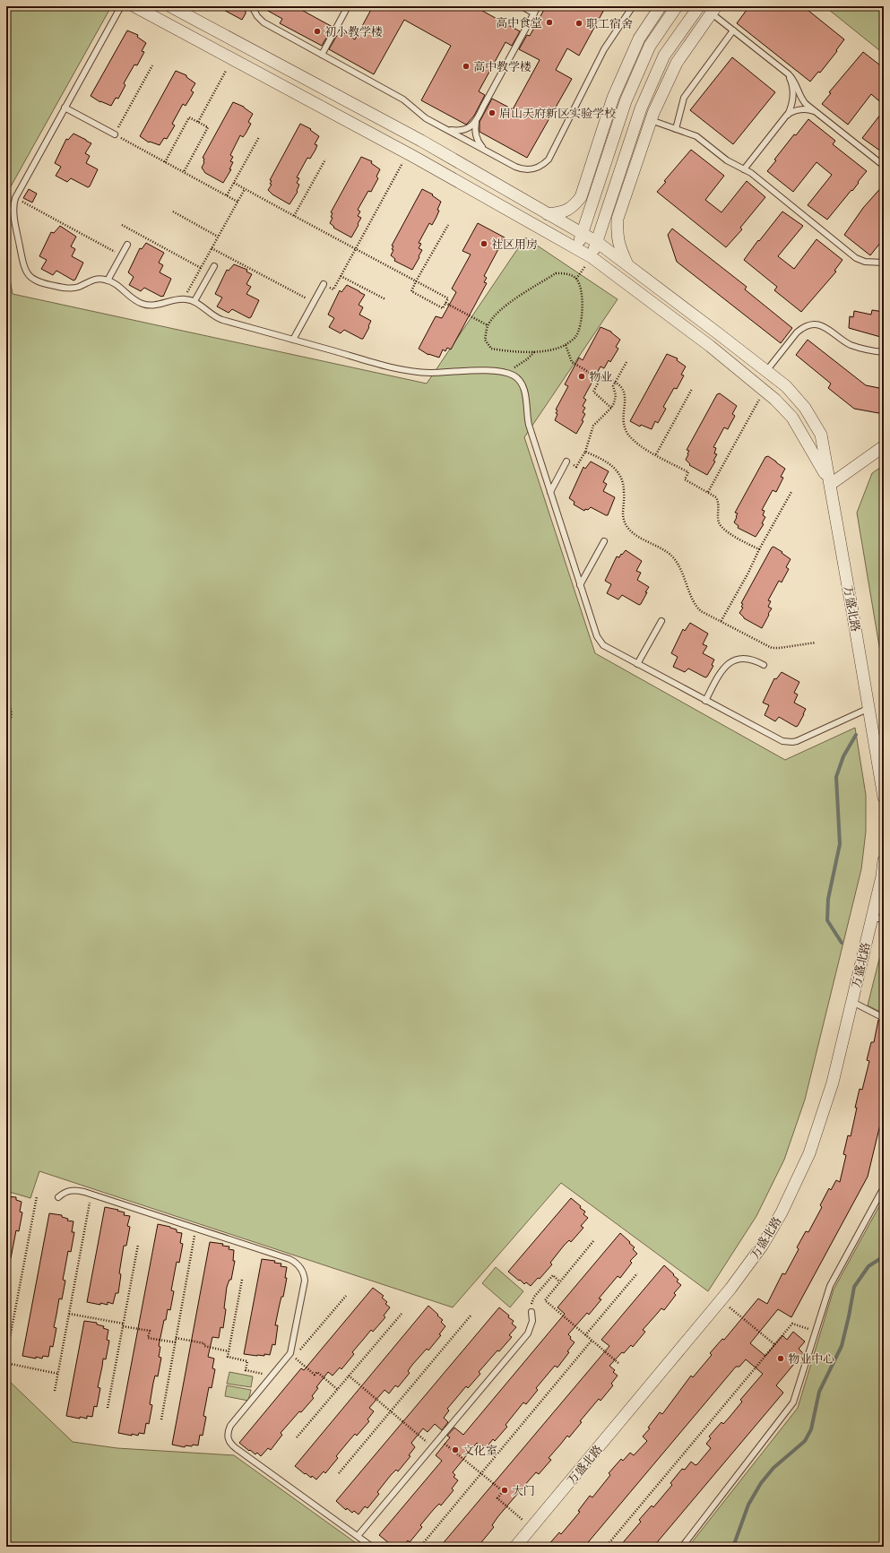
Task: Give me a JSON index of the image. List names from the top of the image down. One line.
{"streets":{"street":["万盛北路"]},"places":["高中食堂","职工宿舍","初小教学楼","高中教学楼","眉山天府新区实验学校","社区用房","物业","物业中心","文化室","大门"]}
